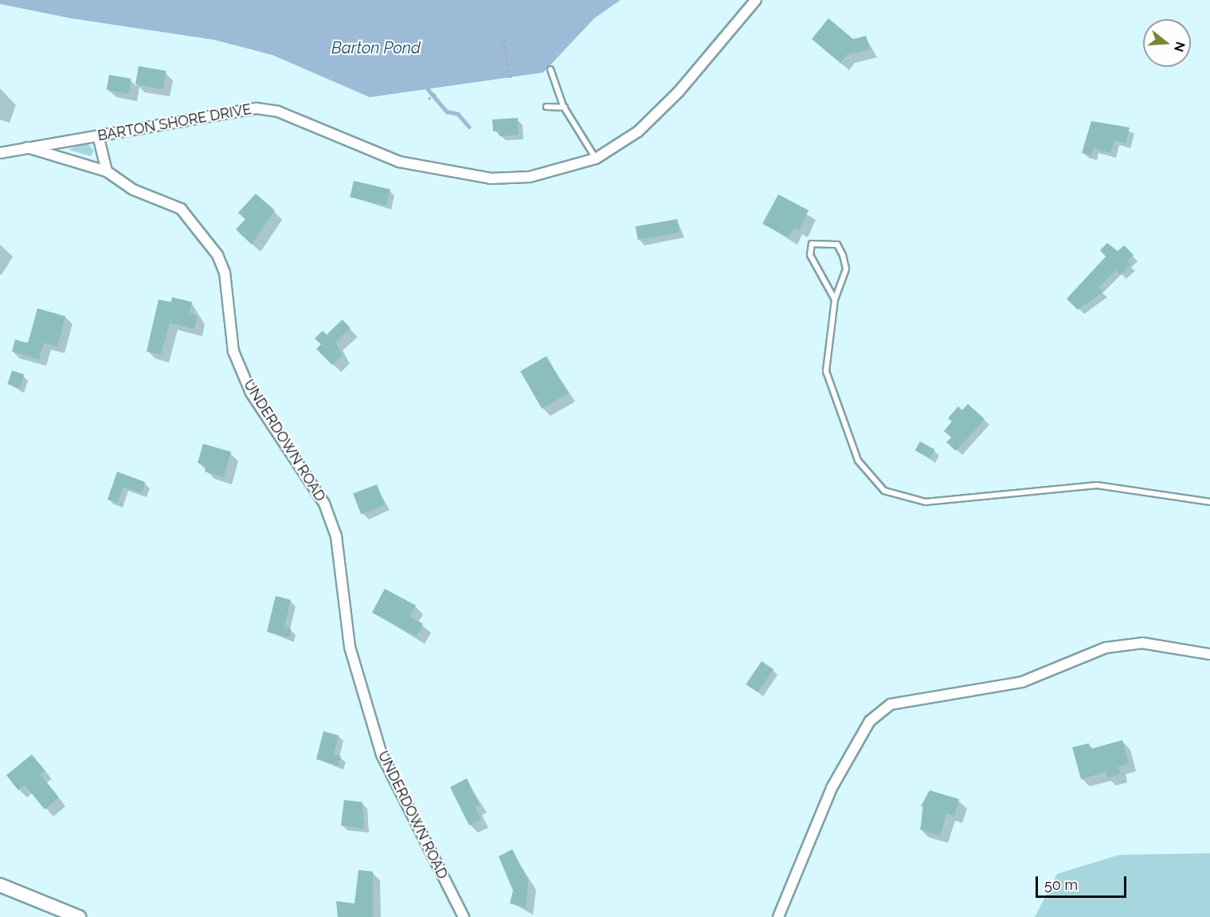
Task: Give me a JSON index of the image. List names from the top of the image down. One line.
{"streets":{"street":["BARTON SHORE DRIVE","UNDERDOWN ROAD"]},"crossings":[["BARTON SHORE DRIVE","UNDERDOWN ROAD"]],"water":["Barton Pond"],"scale_bar":"50 m","north":"right"}
